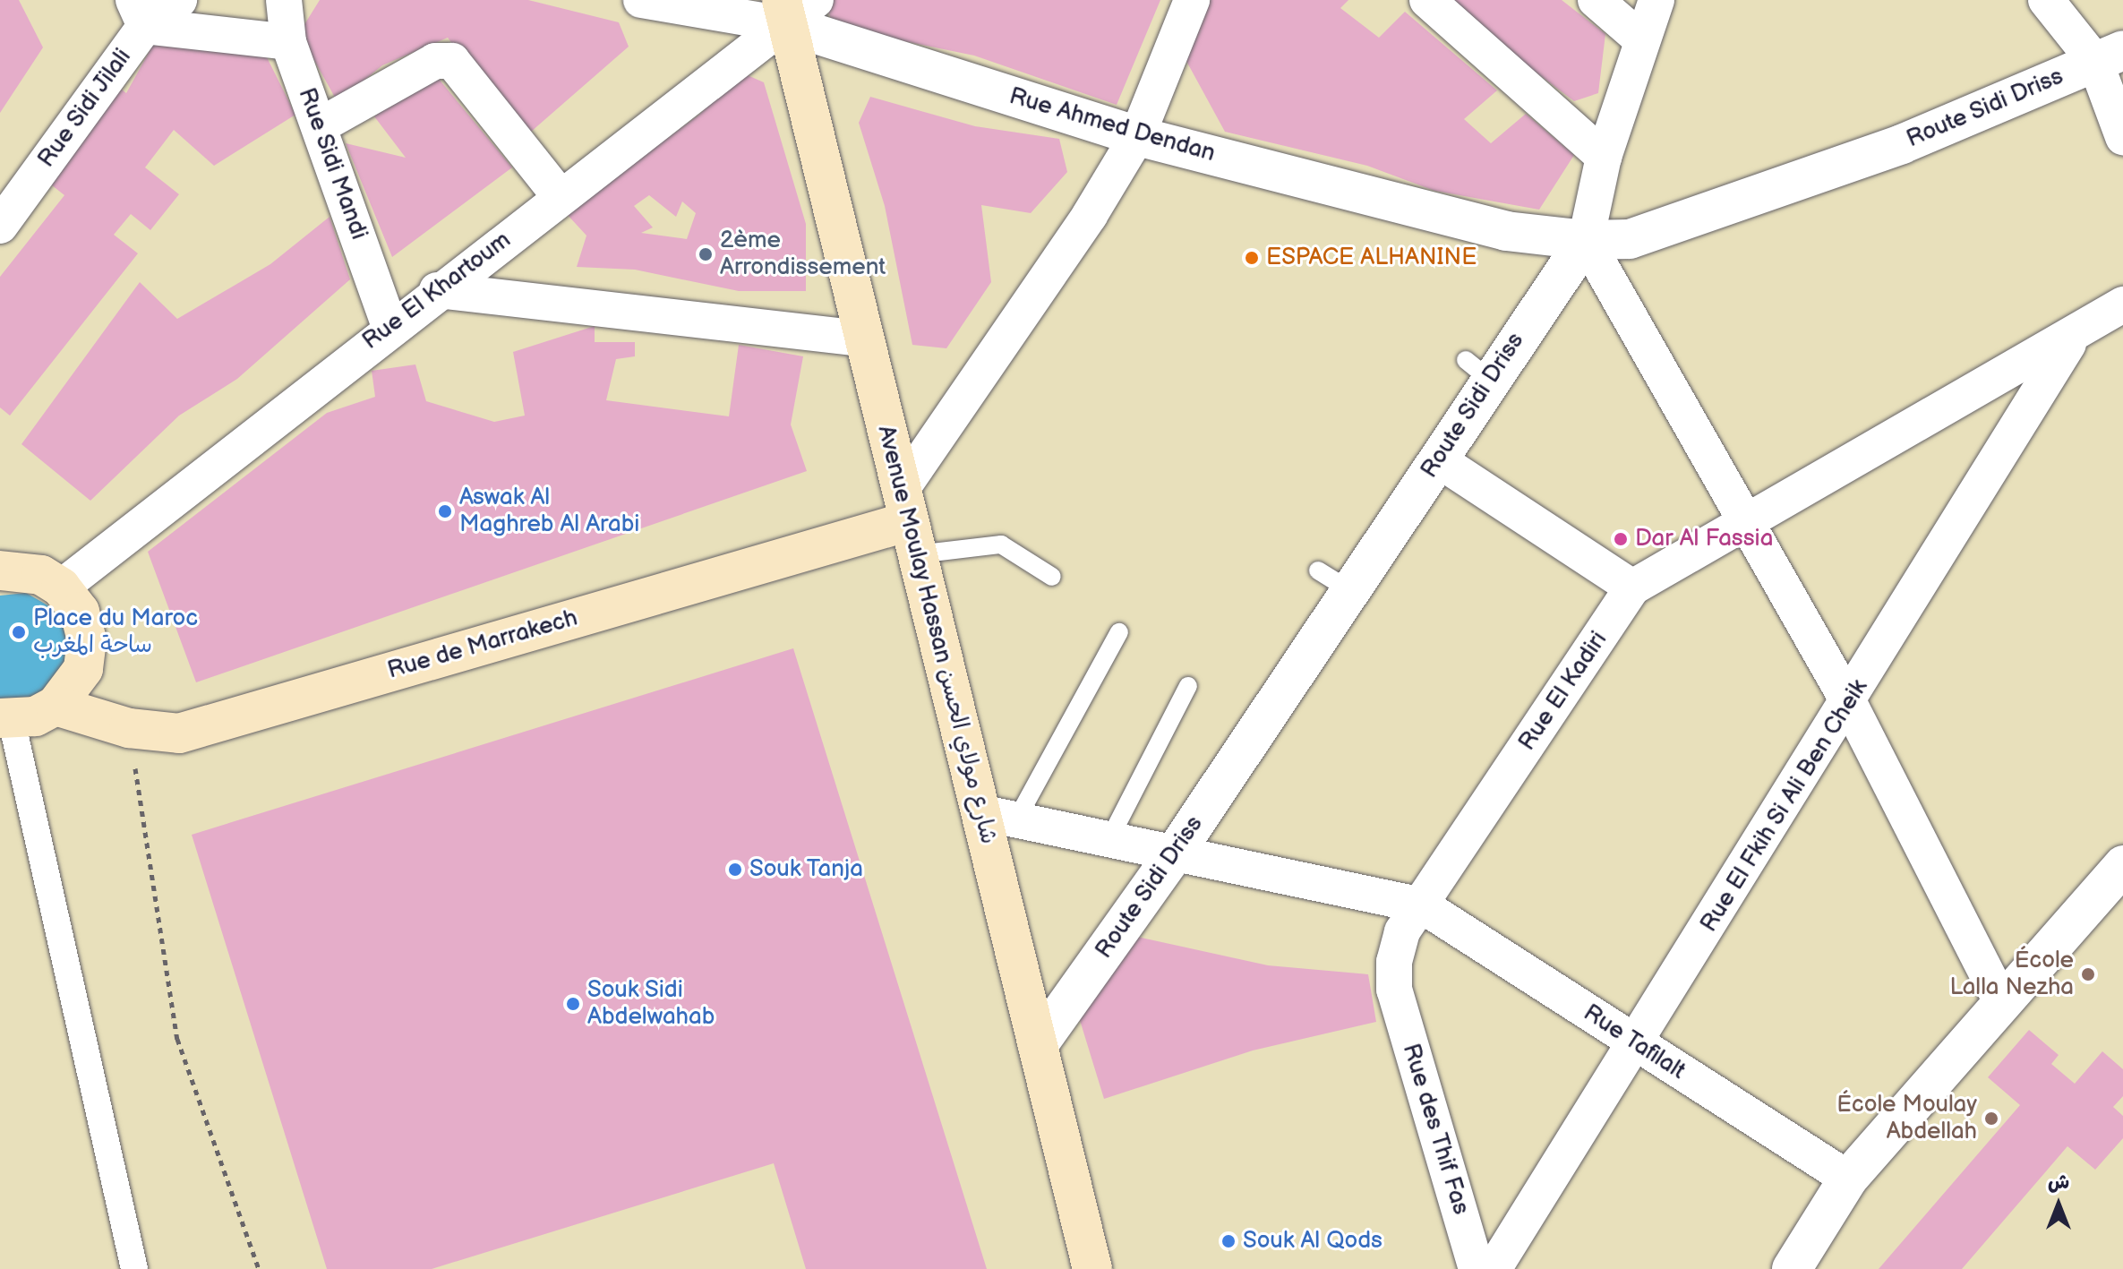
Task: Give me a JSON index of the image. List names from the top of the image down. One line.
{"streets":{"main road":["Avenue Moulay Hassan شارع مولاي الحسن","Rue de Marrakech"],"street":["Rue Sidi Jilali","Route Sidi Driss","Rue Ahmed Dendan","Rue Sidi Mandi","Rue El Khartoum","Rue El Kadiri","Rue El Fkih Si Ali Ben Cheik","Rue Tafilalt","Rue des Thif Fas"]},"crossings":[["Route Sidi Driss","Rue Ahmed Dendan"],["Route Sidi Driss","Avenue Moulay Hassan شارع مولاي الحسن"],["Rue Ahmed Dendan","Rue El Khartoum"],["Rue Ahmed Dendan","Avenue Moulay Hassan شارع مولاي الحسن"],["Rue Sidi Mandi","Rue El Khartoum"],["Rue El Khartoum","Avenue Moulay Hassan شارع مولاي الحسن"],["Avenue Moulay Hassan شارع مولاي الحسن","Rue de Marrakech"],["Rue El Kadiri","Rue El Fkih Si Ali Ben Cheik"],["Rue El Kadiri","Rue Tafilalt"],["Rue El Kadiri","Rue des Thif Fas"],["Rue El Fkih Si Ali Ben Cheik","Rue Tafilalt"]],"places":["2ème Arrondissement","ESPACE ALHANINE","Aswak Al Maghreb Al Arabi","Dar Al Fassia","Place du Maroc ساحة المغرب","Souk Tanja","École Lalla Nezha","Souk Sidi Abdelwahab","École Moulay Abdellah","Souk Al Qods"],"north":"top"}
